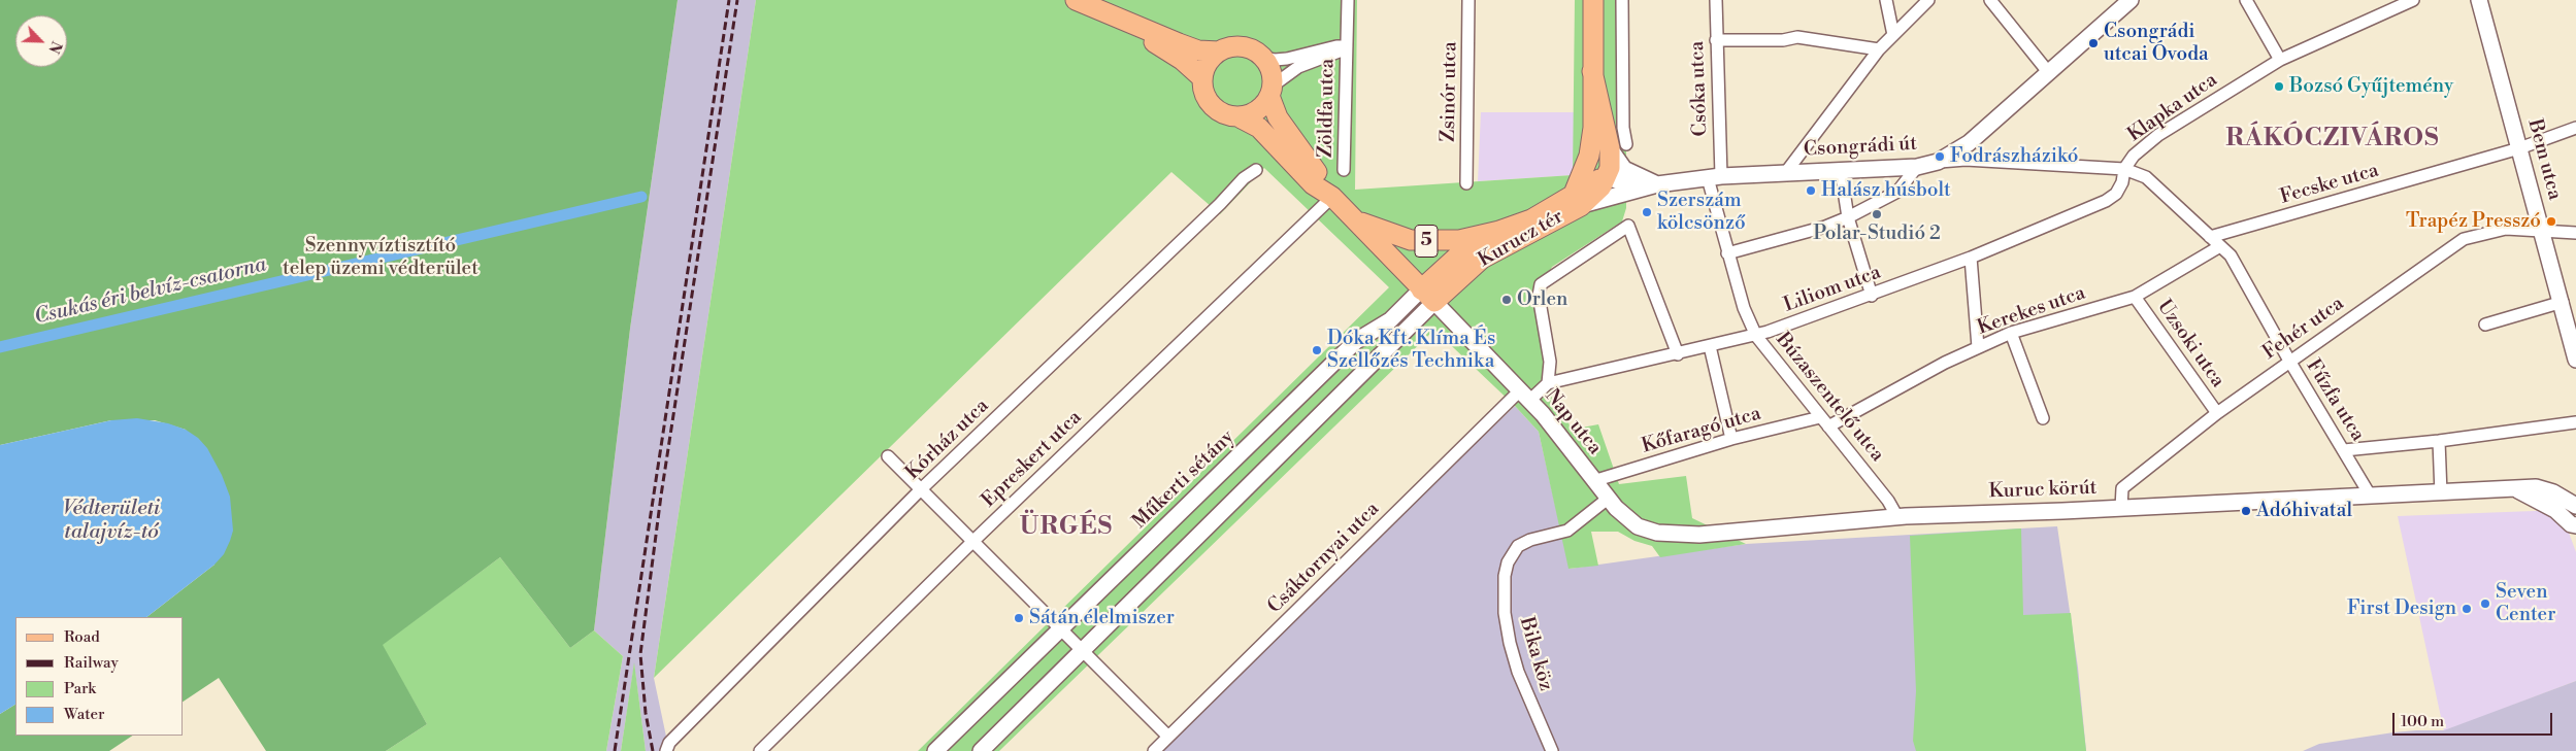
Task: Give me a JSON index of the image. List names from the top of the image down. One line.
{"streets":{"main road":["Kurucz tér","5"],"street":["Csóka utca","Zsinór utca","Zöldfa utca","Klapka utca","Csongrádi út","Bem utca","Fecske utca","Liliom utca","Kerekes utca","Fehér utca","Uzsoki utca","Búzaszentelő utca","Fűzfa utca","Nap utca","Kőfaragó utca","Kórház utca","Epreskert utca","Műkerti sétány","Kuruc körút","Csáktornyai utca","Bika köz"]},"crossings":[["Csóka utca","Csongrádi út"],["Csóka utca","Búzaszentelő utca"],["Zöldfa utca","5"],["Klapka utca","Csongrádi út"],["Klapka utca","Liliom utca"],["Klapka utca","Fűzfa utca"],["Csongrádi út","Kurucz tér"],["Csongrádi út","Búzaszentelő utca"],["Bem utca","Fecske utca"],["Bem utca","Fehér utca"],["Fecske utca","Fűzfa utca"],["Kurucz tér","5"],["Kurucz tér","Műkerti sétány"],["5","Epreskert utca"],["5","Műkerti sétány"],["Liliom utca","Búzaszentelő utca"],["Liliom utca","Fűzfa utca"],["Kerekes utca","Uzsoki utca"],["Kerekes utca","Búzaszentelő utca"],["Kerekes utca","Fűzfa utca"],["Fehér utca","Uzsoki utca"],["Fehér utca","Fűzfa utca"],["Fehér utca","Kuruc körút"],["Búzaszentelő utca","Kőfaragó utca"],["Búzaszentelő utca","Kuruc körút"],["Fűzfa utca","Kuruc körút"],["Nap utca","Kőfaragó utca"],["Nap utca","Kuruc körút"],["Nap utca","Csáktornyai utca"],["Kőfaragó utca","Kuruc körút"],["Kuruc körút","Bika köz"]],"districts":["RÁKÓCZIVÁROS","ÜRGÉS"],"water":["Csukás éri belvíz-csatorna","Védterületi talajvíz-tó"],"parks":["Szennyvíztisztító telep üzemi védterület"],"places":["Csongrádi utcai Óvoda","Bozsó Gyűjtemény","Fodrászházikó","Halász húsbolt","Szerszám kölcsönző","Polar-Studió 2","Trapéz Presszó","Orlen","Dóka Kft. Klíma És Szellőzés Technika","Adóhivatal","Seven Center","First Design","Sátán élelmiszer"],"legend":["Road","Railway","Park","Water"],"scale_bar":"100 m","north":"bottom right"}
